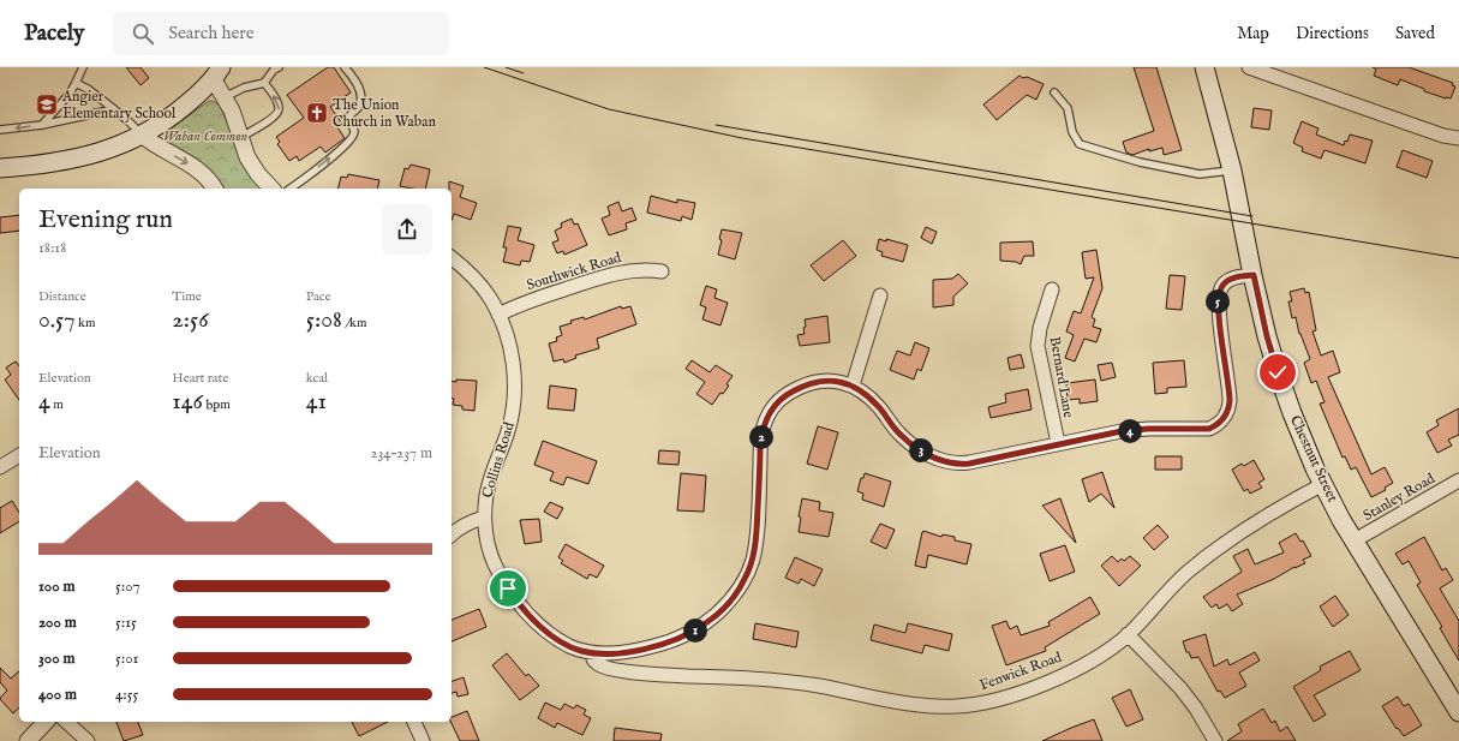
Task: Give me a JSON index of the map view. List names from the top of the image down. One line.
{"streets":{"main road":["Chestnut Street"],"street":["Southwick Road","Bernard Lane","Collins Road","Stanley Road","Fenwick Road"]},"crossings":[["Southwick Road","Collins Road"],["Bernard Lane","Collins Road"],["Chestnut Street","Collins Road"],["Chestnut Street","Stanley Road"],["Chestnut Street","Fenwick Road"],["Collins Road","Fenwick Road"]],"parks":["Waban Common"],"places":{"school or university":["Angier Elementary School"],"church":["The Union Church in Waban"]},"page":{"header":"Pacely","search":"Search here","nav":["Map","Directions","Saved"],"heading":["Evening run","18:18"],"stats":[["Distance","0.57 km"],["Time","2:56"],["Pace","5:08 /km"],["Elevation","4 m"],["Heart rate","146 bpm"],["kcal","41"]],"pins":["5","4","2","3","1"],"chart":["Elevation","234–237 m"],"list":[{"name":"100 m","note":"5:07"},{"name":"200 m","note":"5:15"},{"name":"300 m","note":"5:01"},{"name":"400 m","note":"4:55"}]}}
